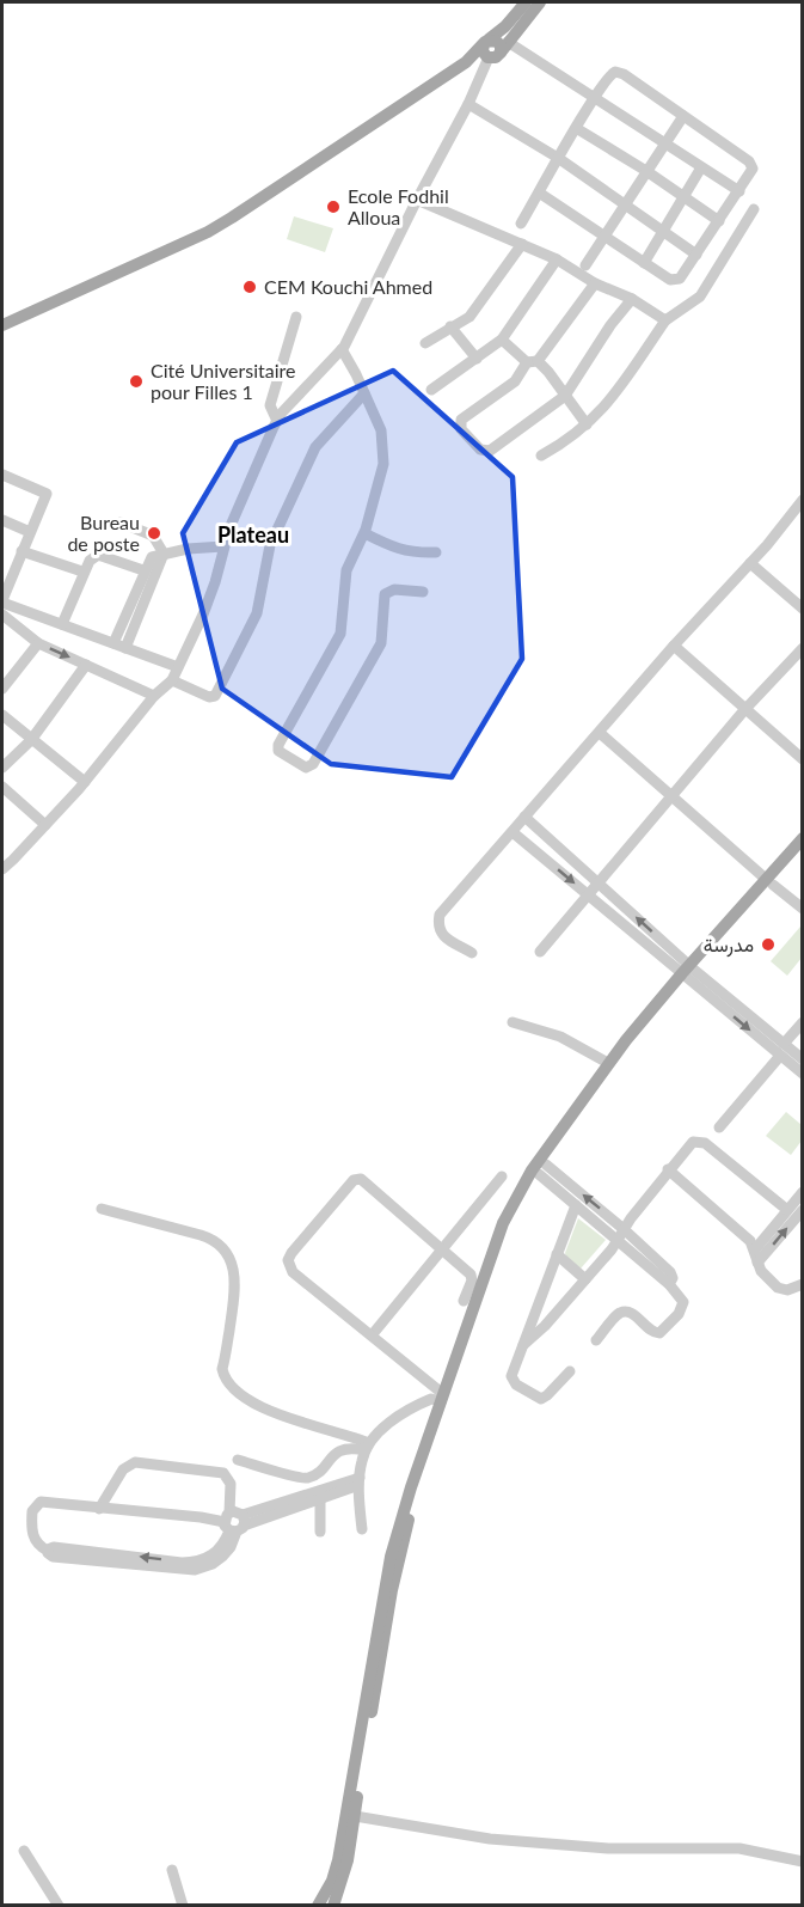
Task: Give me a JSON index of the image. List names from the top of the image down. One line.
{"districts":["Plateau"],"places":["Ecole Fodhil Alloua","CEM Kouchi Ahmed","Cité Universitaire pour Filles 1","Bureau de poste","مدرسة"]}
